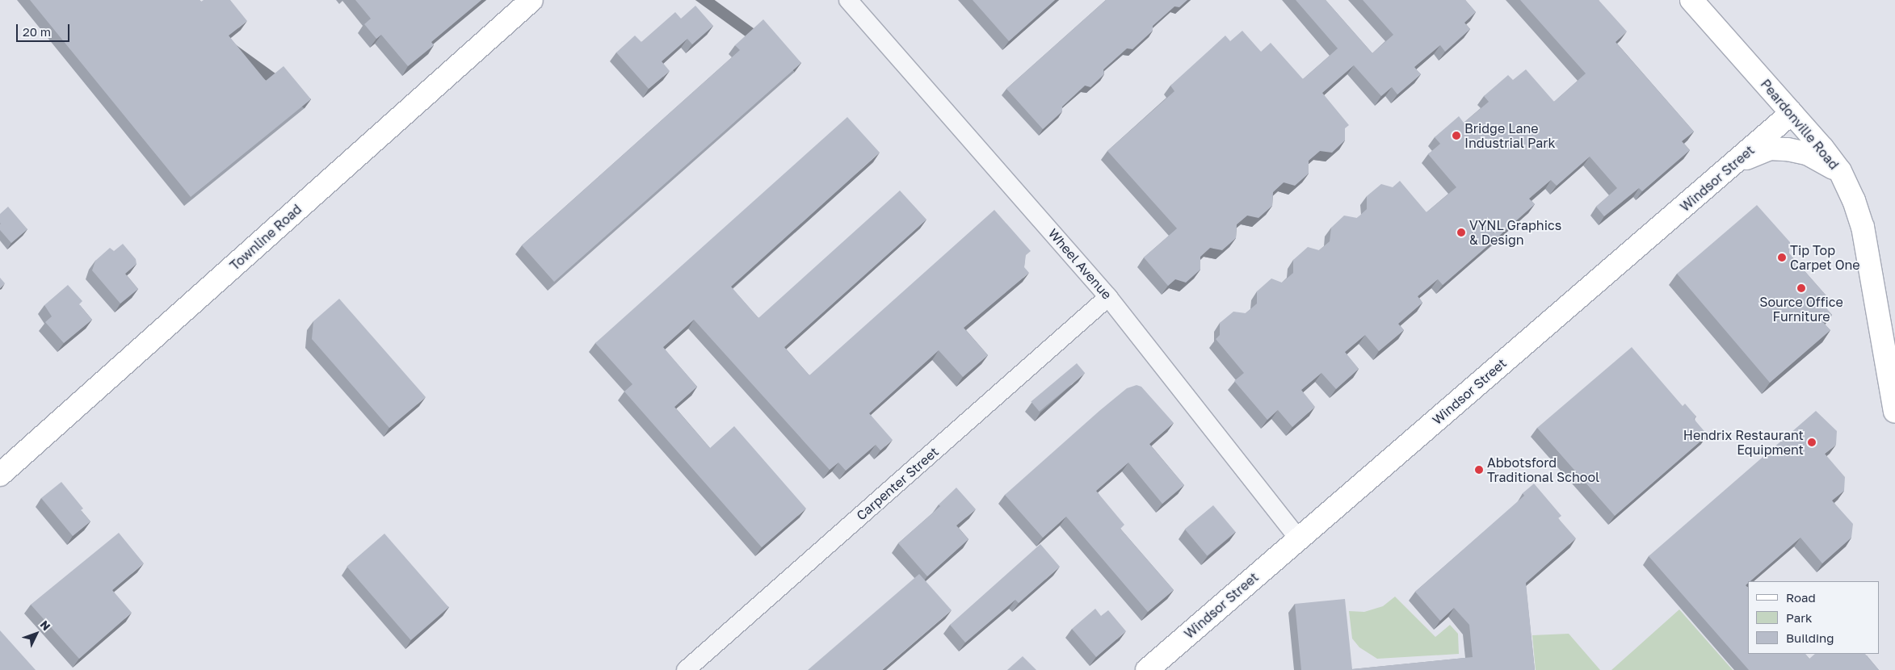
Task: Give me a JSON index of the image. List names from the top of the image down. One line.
{"streets":{"street":["Peardonville Road","Windsor Street","Townline Road","Wheel Avenue","Carpenter Street"]},"crossings":[["Peardonville Road","Windsor Street"],["Windsor Street","Wheel Avenue"],["Wheel Avenue","Carpenter Street"]],"places":["Bridge Lane Industrial Park","VYNL Graphics & Design","Tip Top Carpet One","Source Office Furniture","Hendrix Restaurant Equipment","Abbotsford Traditional School"],"legend":["Road","Park","Building"],"scale_bar":"20 m","north":"top right"}
